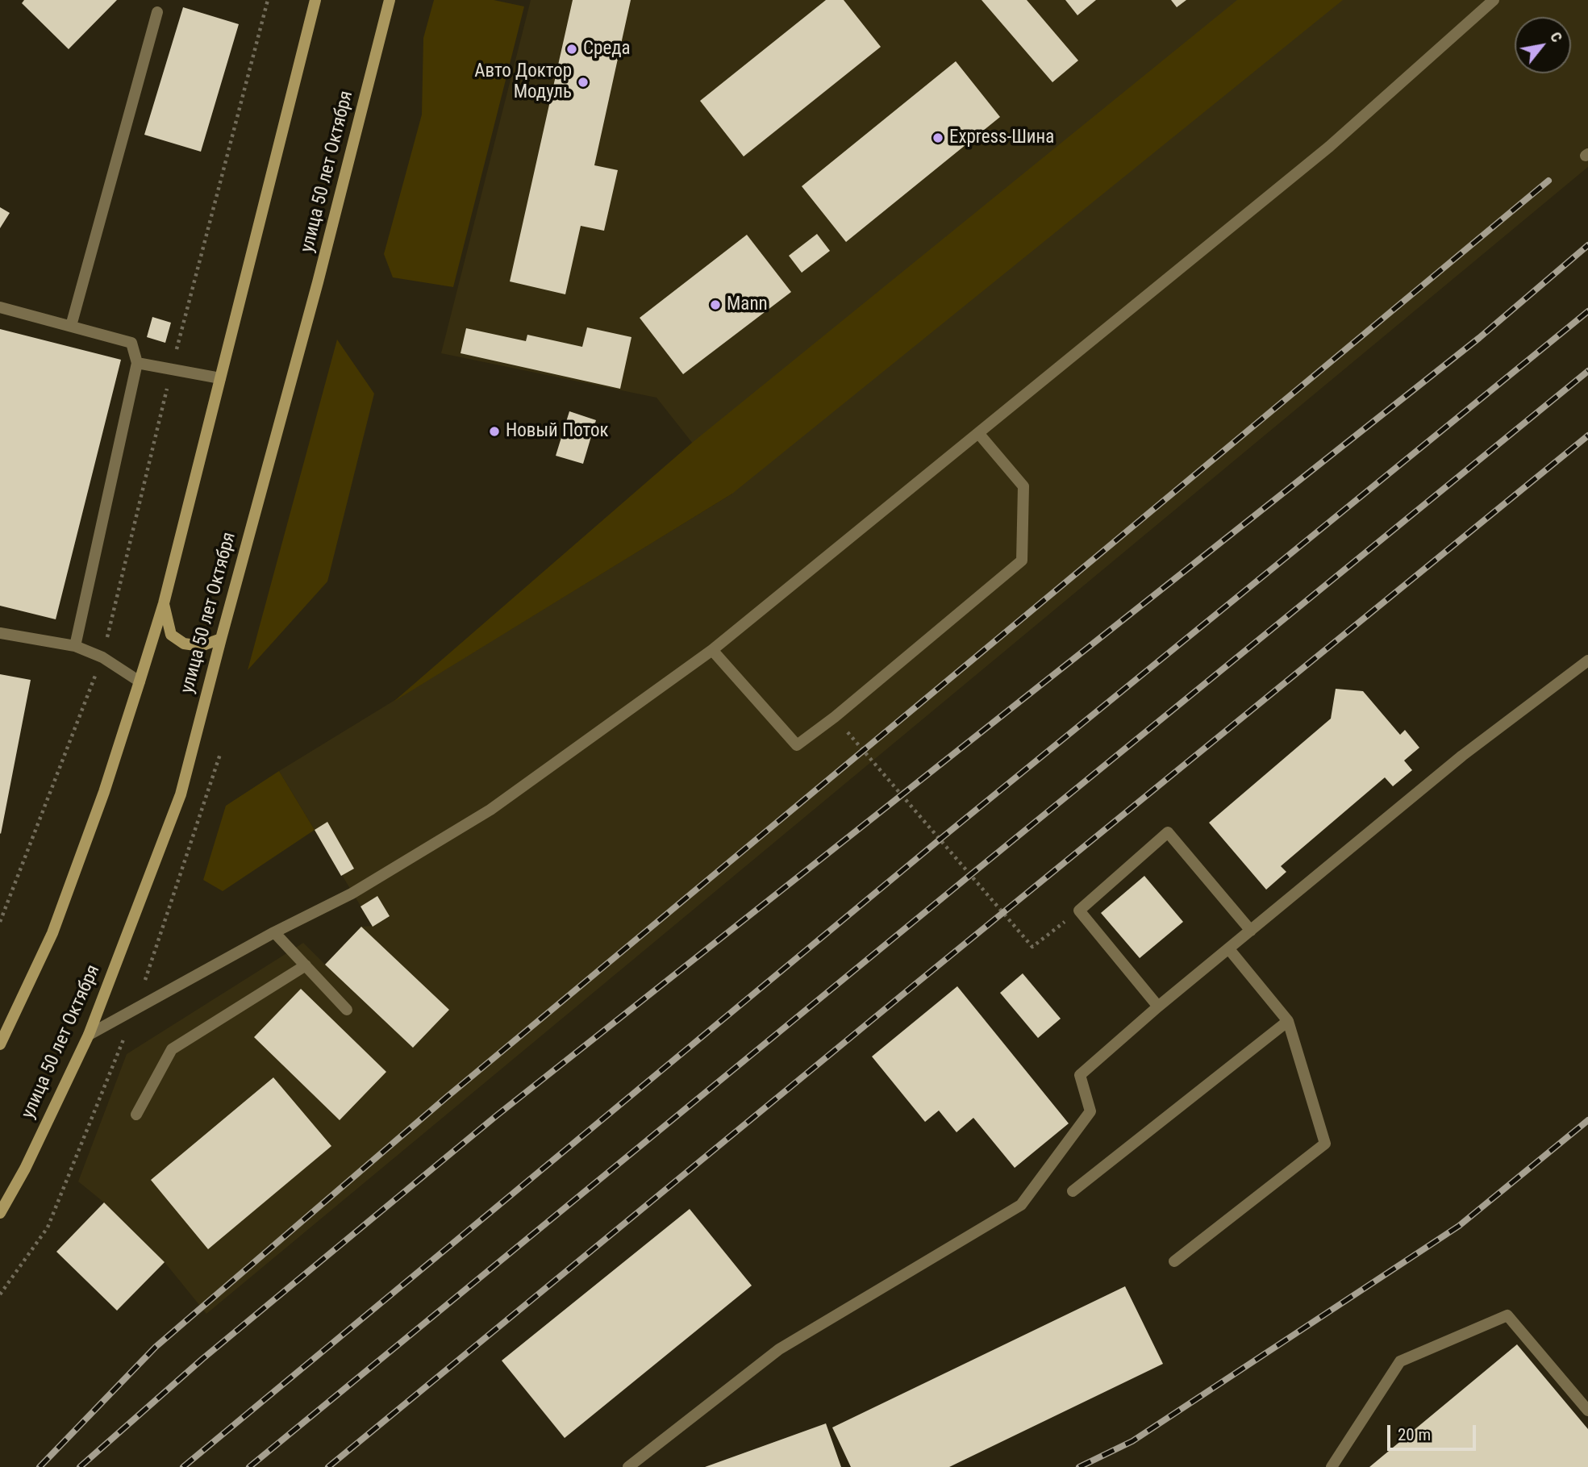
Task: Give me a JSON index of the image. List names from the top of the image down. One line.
{"streets":{"main road":["улица 50 лет Октября"]},"places":["Среда","Авто Доктор Модуль","Express-Шина","Mann","Новый Поток"],"scale_bar":"20 m","north":"top right"}
